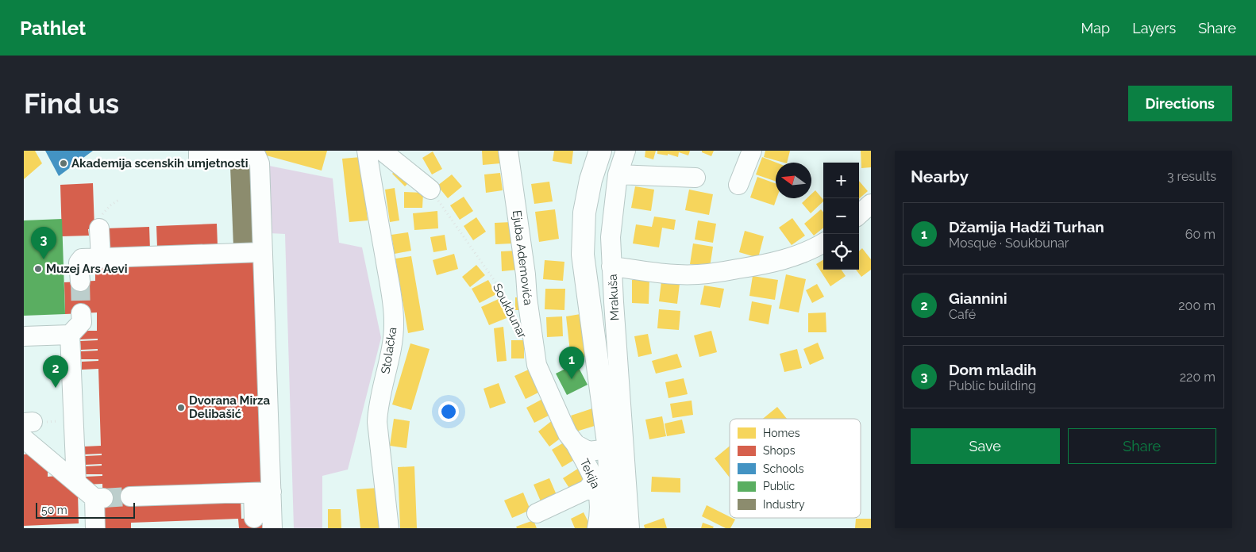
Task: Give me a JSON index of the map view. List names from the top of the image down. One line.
{"streets":{"street":["Ejuba Ademovića","Mrakuša","Stolačka","Tekija"],"path":["Soukbunar"]},"crossings":[["Ejuba Ademovića","Tekija"]],"places":["Akademija scenskih umjetnosti","Muzej Ars Aevi","Dvorana Mirza Delibašić"],"legend":["Homes","Shops","Schools","Public","Industry"],"scale_bar":"50 m","north":"left","page":{"header":"Pathlet","nav":["Map","Layers","Share"],"buttons":["Directions",["Save","Share"]],"title":"Find us","heading":["Nearby","3 results"],"map_buttons":["+","−"],"list":[{"mark":"1","name":"Džamija Hadži Turhan","note":"Mosque · Soukbunar","value":"60 m"},{"mark":"2","name":"Giannini","note":"Café","value":"200 m"},{"mark":"3","name":"Dom mladih","note":"Public building","value":"220 m"}],"pins":["3","1","2"],"scale":"50 m"}}
